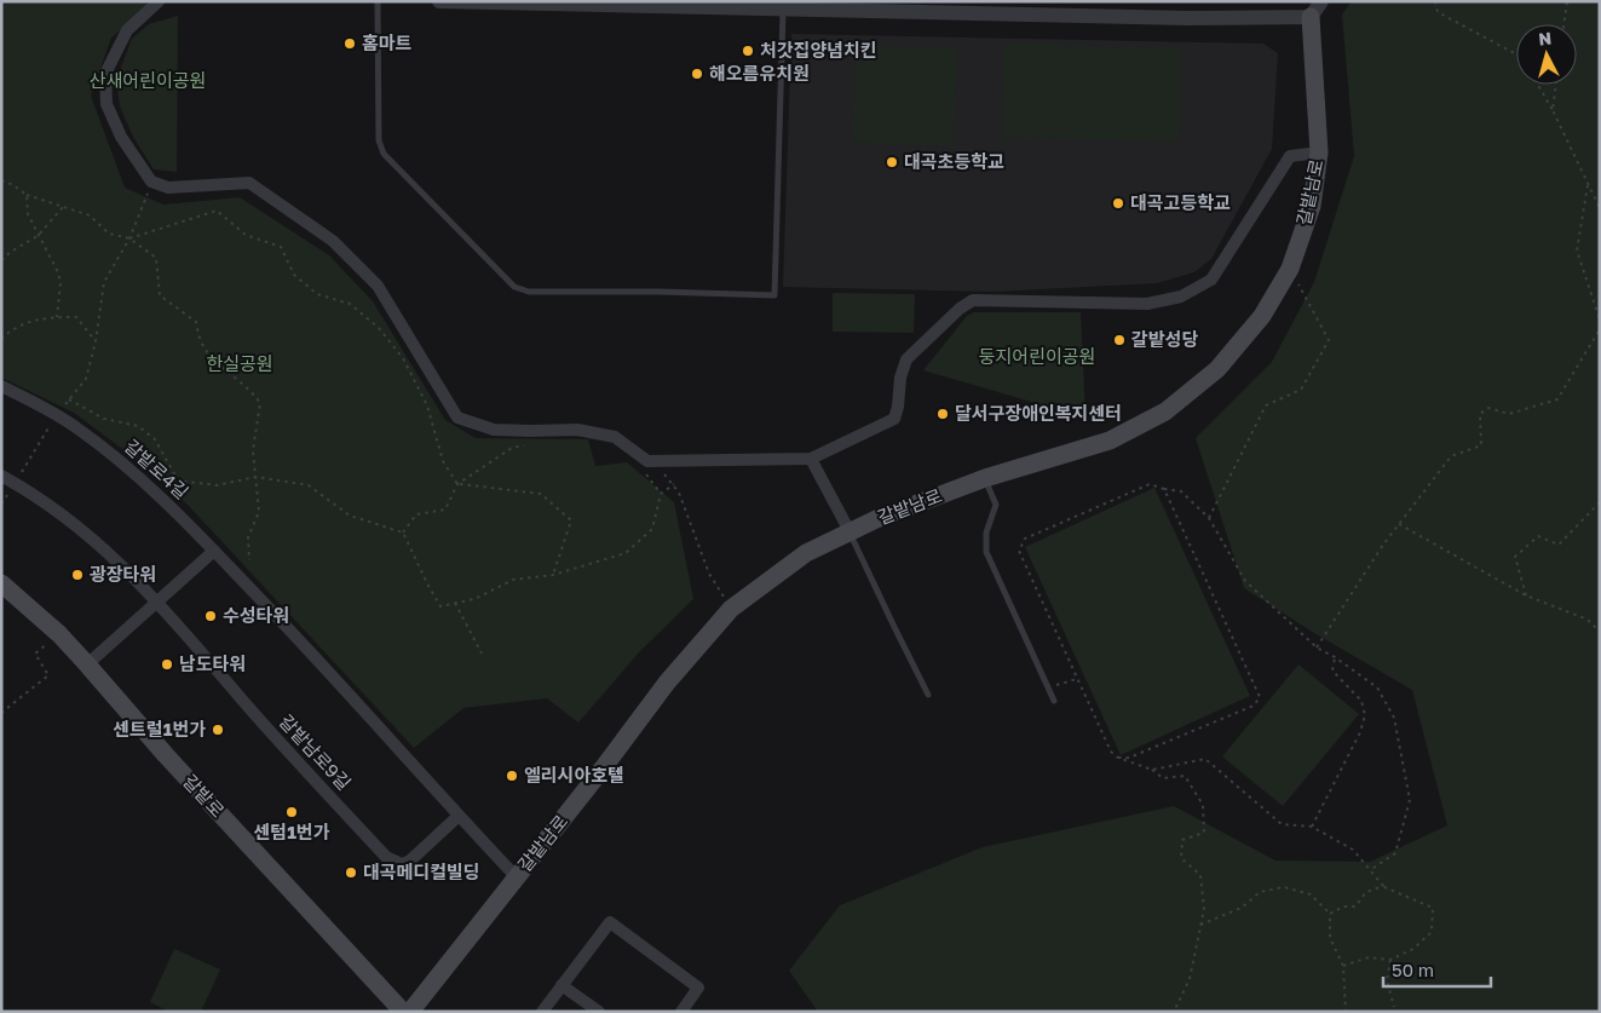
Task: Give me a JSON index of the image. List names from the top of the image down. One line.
{"streets":{"main road":["갈밭남로","갈밭로"],"street":["갈밭로4길","갈밭남로9길"]},"parks":["산새어린이공원","둥지어린이공원","한실공원"],"places":["홈마트","처갓집양념치킨","해오름유치원","대곡초등학교","대곡고등학교","갈밭성당","달서구장애인복지센터","광장타워","수성타워","남도타워","센트럴1번가","엘리시아호텔","센텀1번가","대곡메디컬빌딩"],"scale_bar":"50 m","north":"top"}
